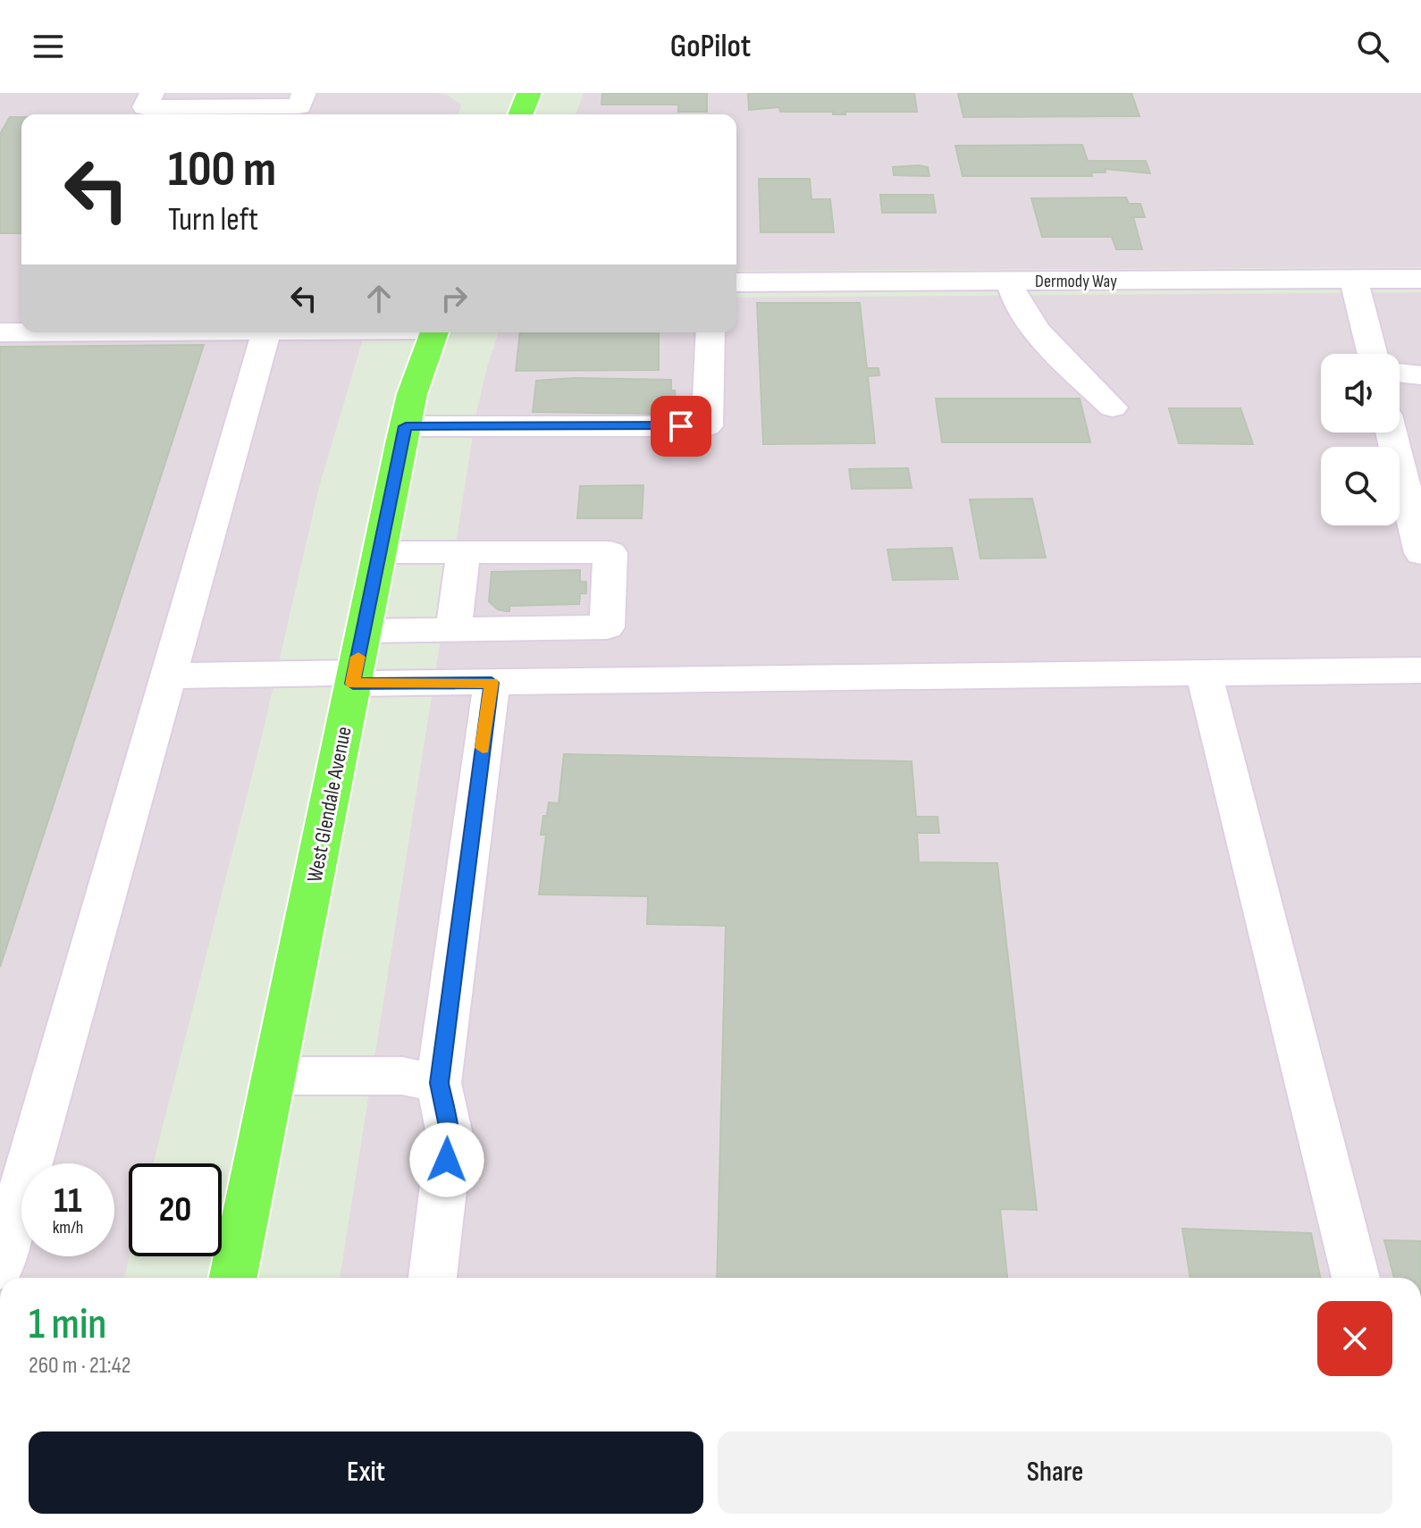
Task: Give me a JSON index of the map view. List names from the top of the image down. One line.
{"streets":{"main road":["West Glendale Avenue"],"street":["Dermody Way"]},"page":{"header":"GoPilot","turn":["100 m","Turn left"],"speed":"11 km/h","limit":"20","heading":["1 min","260 m · 21:42"],"buttons":["Exit","Share"]}}
